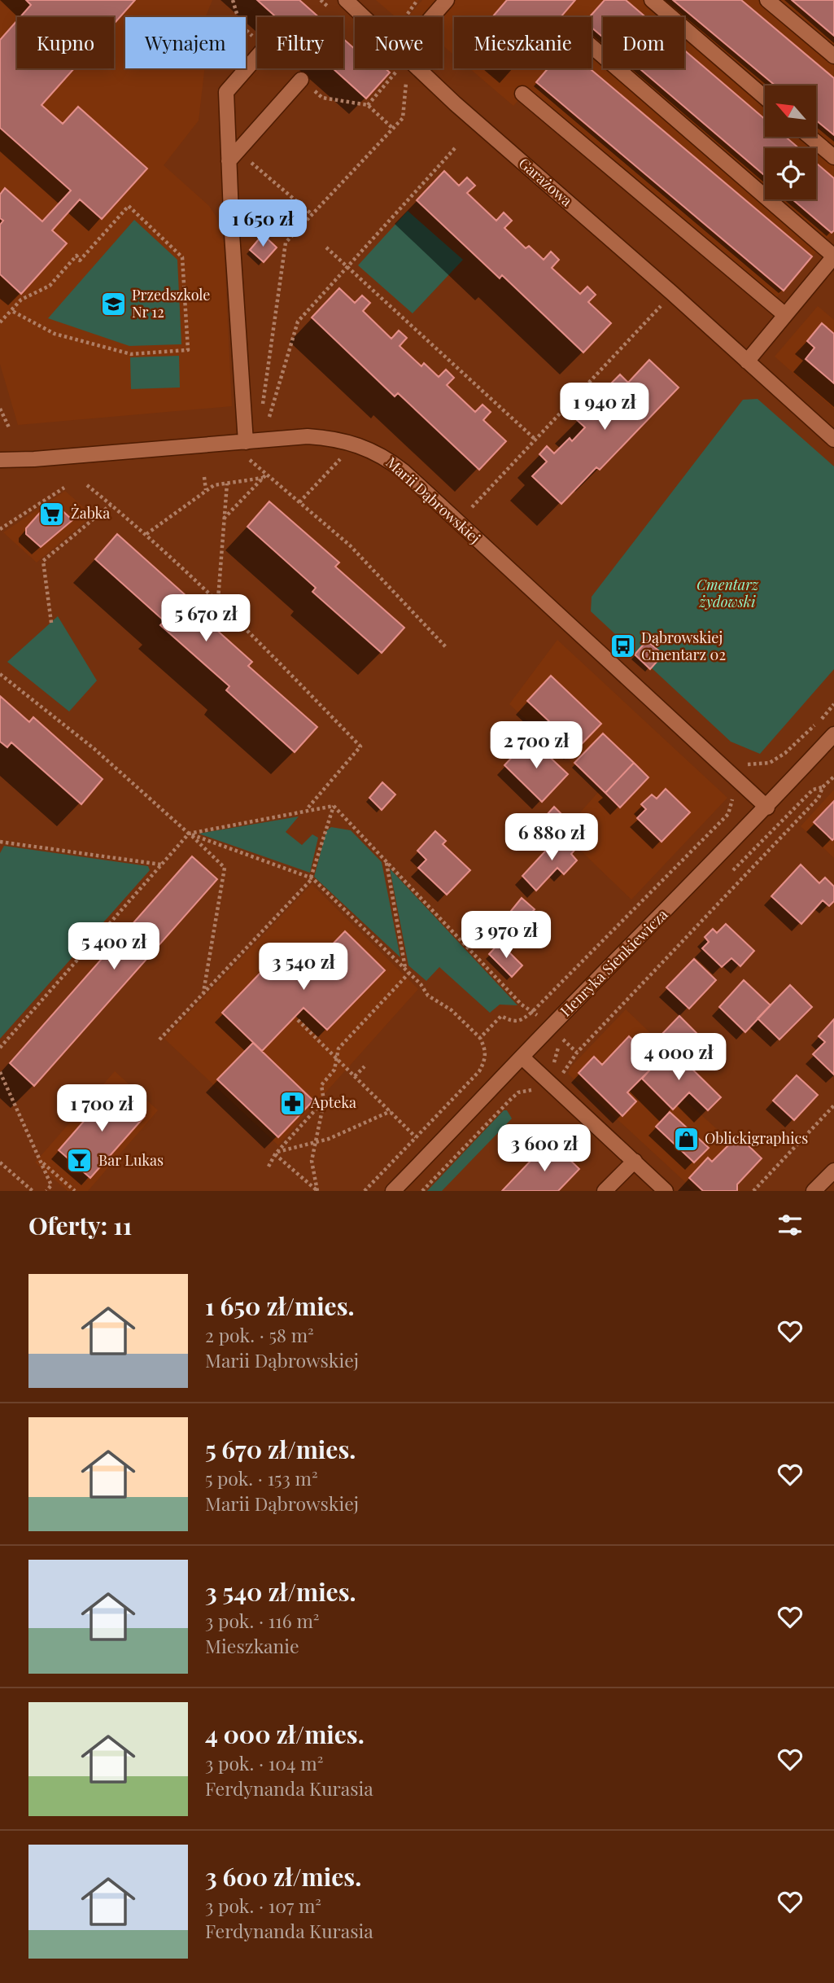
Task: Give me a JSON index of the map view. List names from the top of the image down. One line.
{"streets":{"street":["Garażowa","Marii Dąbrowskiej","Henryka Sienkiewicza"]},"crossings":[["Marii Dąbrowskiej","Henryka Sienkiewicza"]],"parks":["Cmentarz żydowski"],"places":{"school or university":["Przedszkole Nr 12"],"supermarket":["Żabka"],"bus stop":["Dąbrowskiej Cmentarz 02"],"pharmacy":["Apteka"],"shop":["Oblickigraphics"],"bar":["Bar Lukas"]},"north":"top left","page":{"chip":["Kupno","Wynajem","Filtry","Nowe","Mieszkanie","Dom"],"price":["1 650 zł","1 940 zł","5 670 zł","2 700 zł","6 880 zł","3 970 zł","5 400 zł","3 540 zł","4 000 zł","1 700 zł","3 600 zł"],"heading":"Oferty: 11","list":[{"name":"1 650 zł/mies.","note":"2 pok. · 58 m² · Marii Dąbrowskiej"},{"name":"5 670 zł/mies.","note":"5 pok. · 153 m² · Marii Dąbrowskiej"},{"name":"3 540 zł/mies.","note":"3 pok. · 116 m² · Mieszkanie"},{"name":"4 000 zł/mies.","note":"3 pok. · 104 m² · Ferdynanda Kurasia"},{"name":"3 600 zł/mies.","note":"3 pok. · 107 m² · Ferdynanda Kurasia"}]}}
